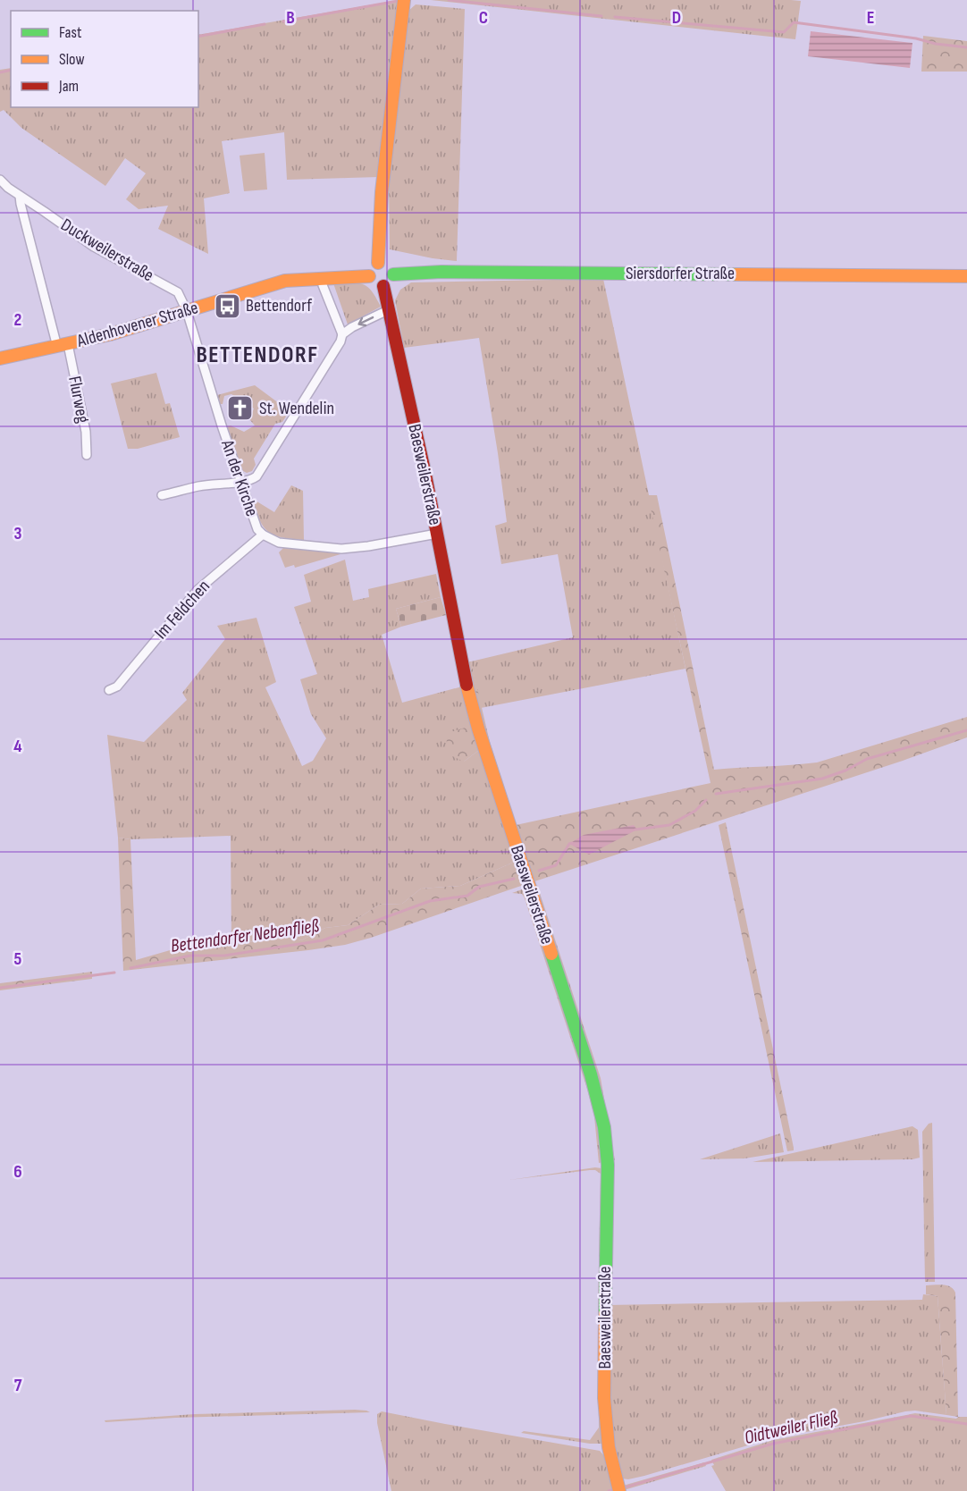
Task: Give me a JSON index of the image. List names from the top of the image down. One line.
{"streets":{"street":["Duckweilerstraße","Siersdorfer Straße","Aldenhovener Straße","Flurweg","Baesweilerstraße","An der Kirche","Im Feldchen"]},"crossings":[["Duckweilerstraße","Aldenhovener Straße"],["Duckweilerstraße","An der Kirche"],["Siersdorfer Straße","Aldenhovener Straße"],["Siersdorfer Straße","Baesweilerstraße"],["Aldenhovener Straße","Flurweg"],["Aldenhovener Straße","Baesweilerstraße"],["Aldenhovener Straße","An der Kirche"],["Baesweilerstraße","An der Kirche"],["An der Kirche","Im Feldchen"]],"districts":["BETTENDORF"],"water":["Bettendorfer Nebenfließ","Oidtweiler Fließ"],"places":{"bus stop":["Bettendorf"],"church":["St. Wendelin"]},"legend":["Fast","Slow","Jam"],"grid":{"columns":["B","C","D","E"],"rows":["2","3","4","5","6","7"]}}
